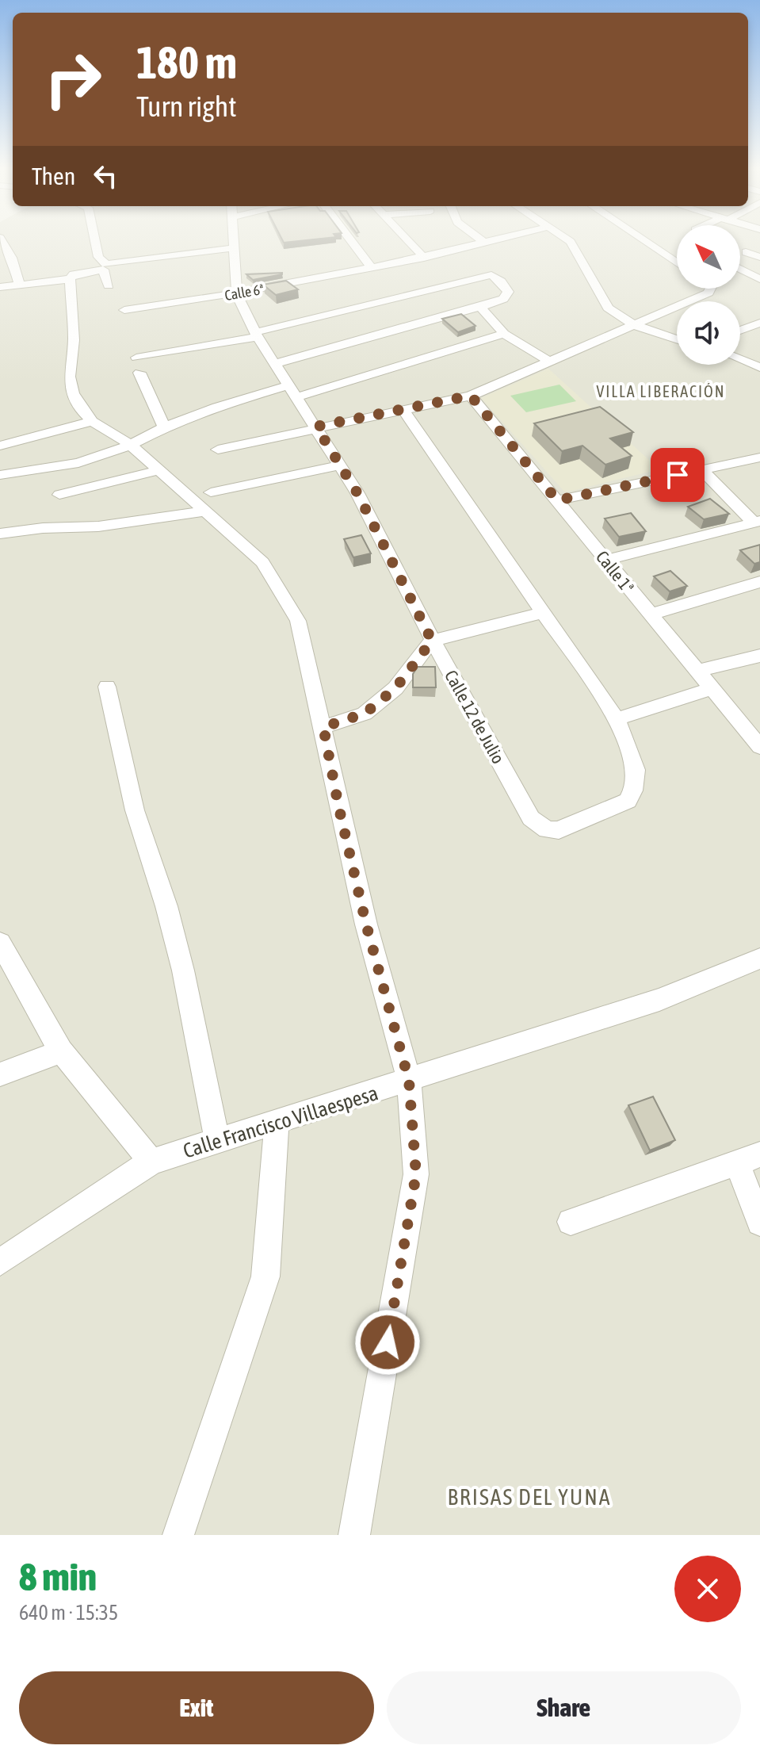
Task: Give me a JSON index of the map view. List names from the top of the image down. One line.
{"streets":{"street":["Calle 6ª","Calle 1ª","Calle 12 de Julio","Calle Francisco Villaespesa"]},"crossings":[["Calle 6ª","Calle 12 de Julio"]],"districts":["VILLA LIBERACIÓN","BRISAS DEL YUNA"],"north":"top left","page":{"turn":["180 m","Turn right"],"then":"Then","heading":["8 min","640 m · 15:35"],"buttons":["Exit","Share"]}}
